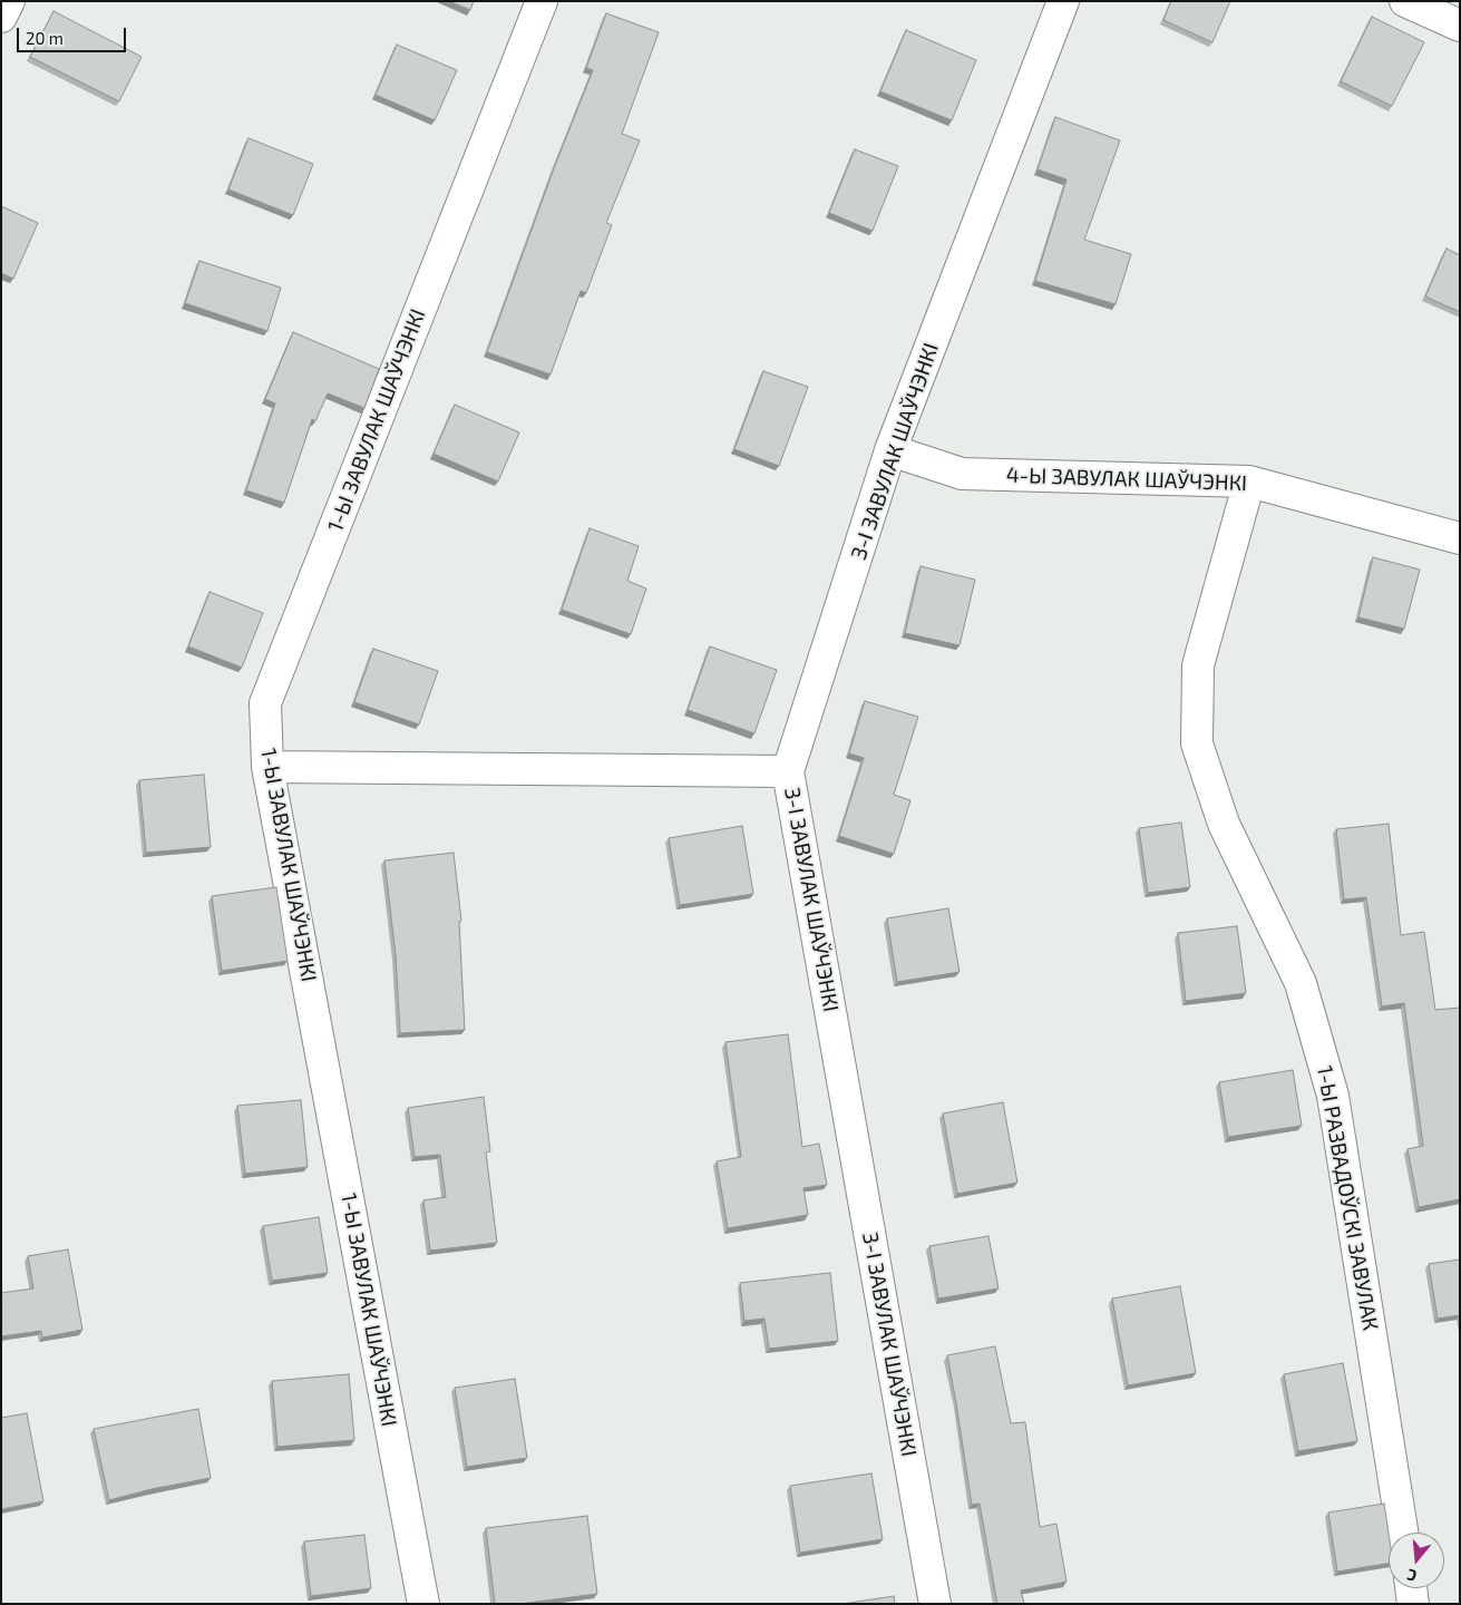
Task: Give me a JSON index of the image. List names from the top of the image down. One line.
{"streets":{"street":["1-Ы ЗАВУЛАК ШАЎЧЭНКІ","3-І ЗАВУЛАК ШАЎЧЭНКІ","4-Ы ЗАВУЛАК ШАЎЧЭНКІ","1-Ы РАЗВАДОЎСКІ ЗАВУЛАК"]},"crossings":[["3-І ЗАВУЛАК ШАЎЧЭНКІ","4-Ы ЗАВУЛАК ШАЎЧЭНКІ"],["4-Ы ЗАВУЛАК ШАЎЧЭНКІ","1-Ы РАЗВАДОЎСКІ ЗАВУЛАК"]],"scale_bar":"20 m","north":"bottom"}
